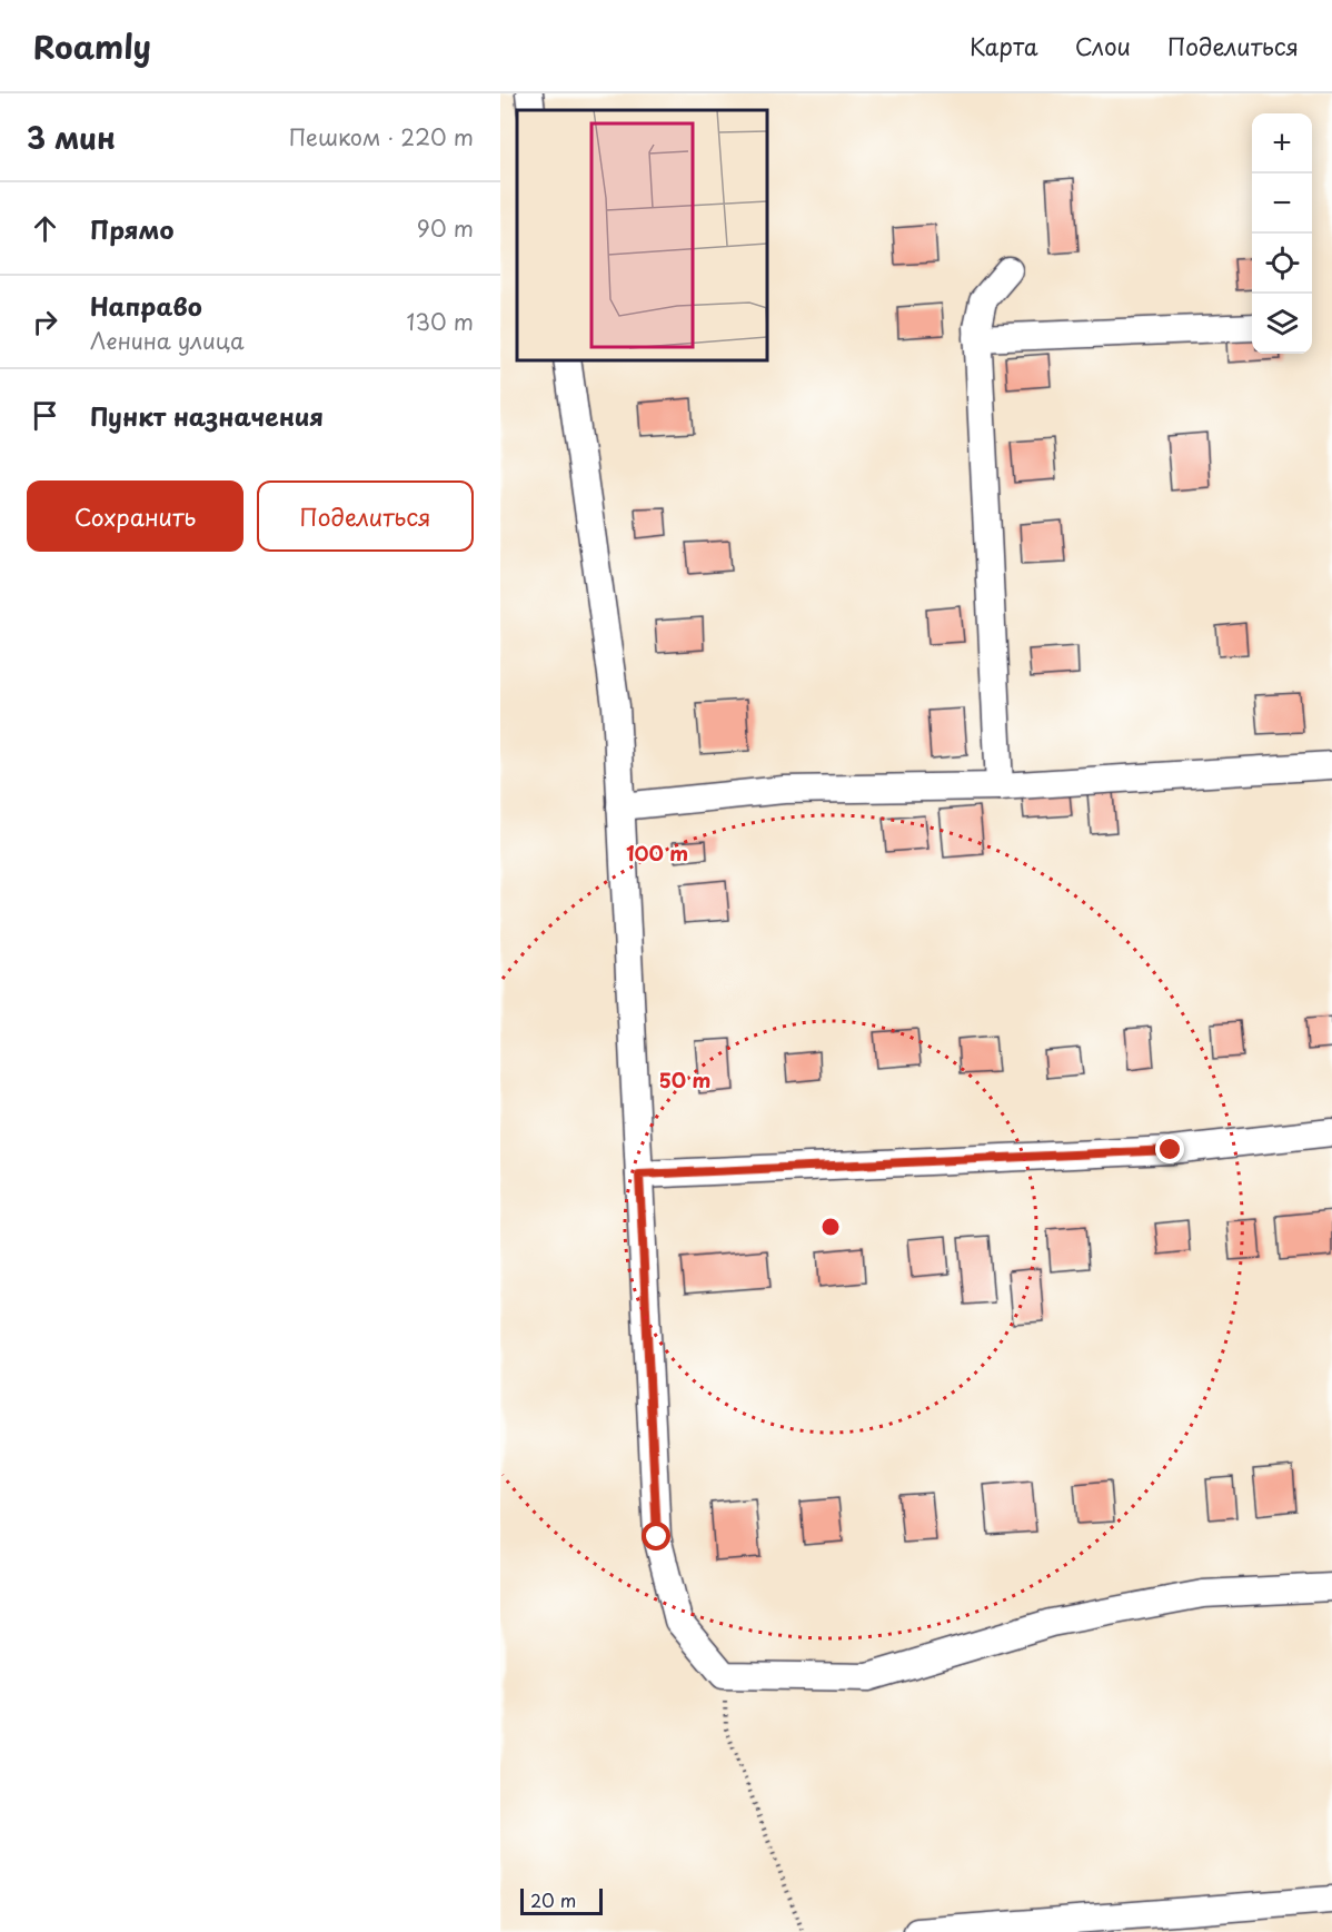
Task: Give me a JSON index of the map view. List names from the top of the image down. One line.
{"scale_bar":"20 m","page":{"header":"Roamly","nav":["Карта","Слои","Поделиться"],"heading":["3 мин","Пешком · 220 m"],"map_buttons":["+","−"],"list":[["Прямо","90 m"],["Направо","Ленина улица","130 m"],"Пункт назначения"],"buttons":["Сохранить","Поделиться"],"scale":"20 m"},"rings":["100 m","50 m"]}
